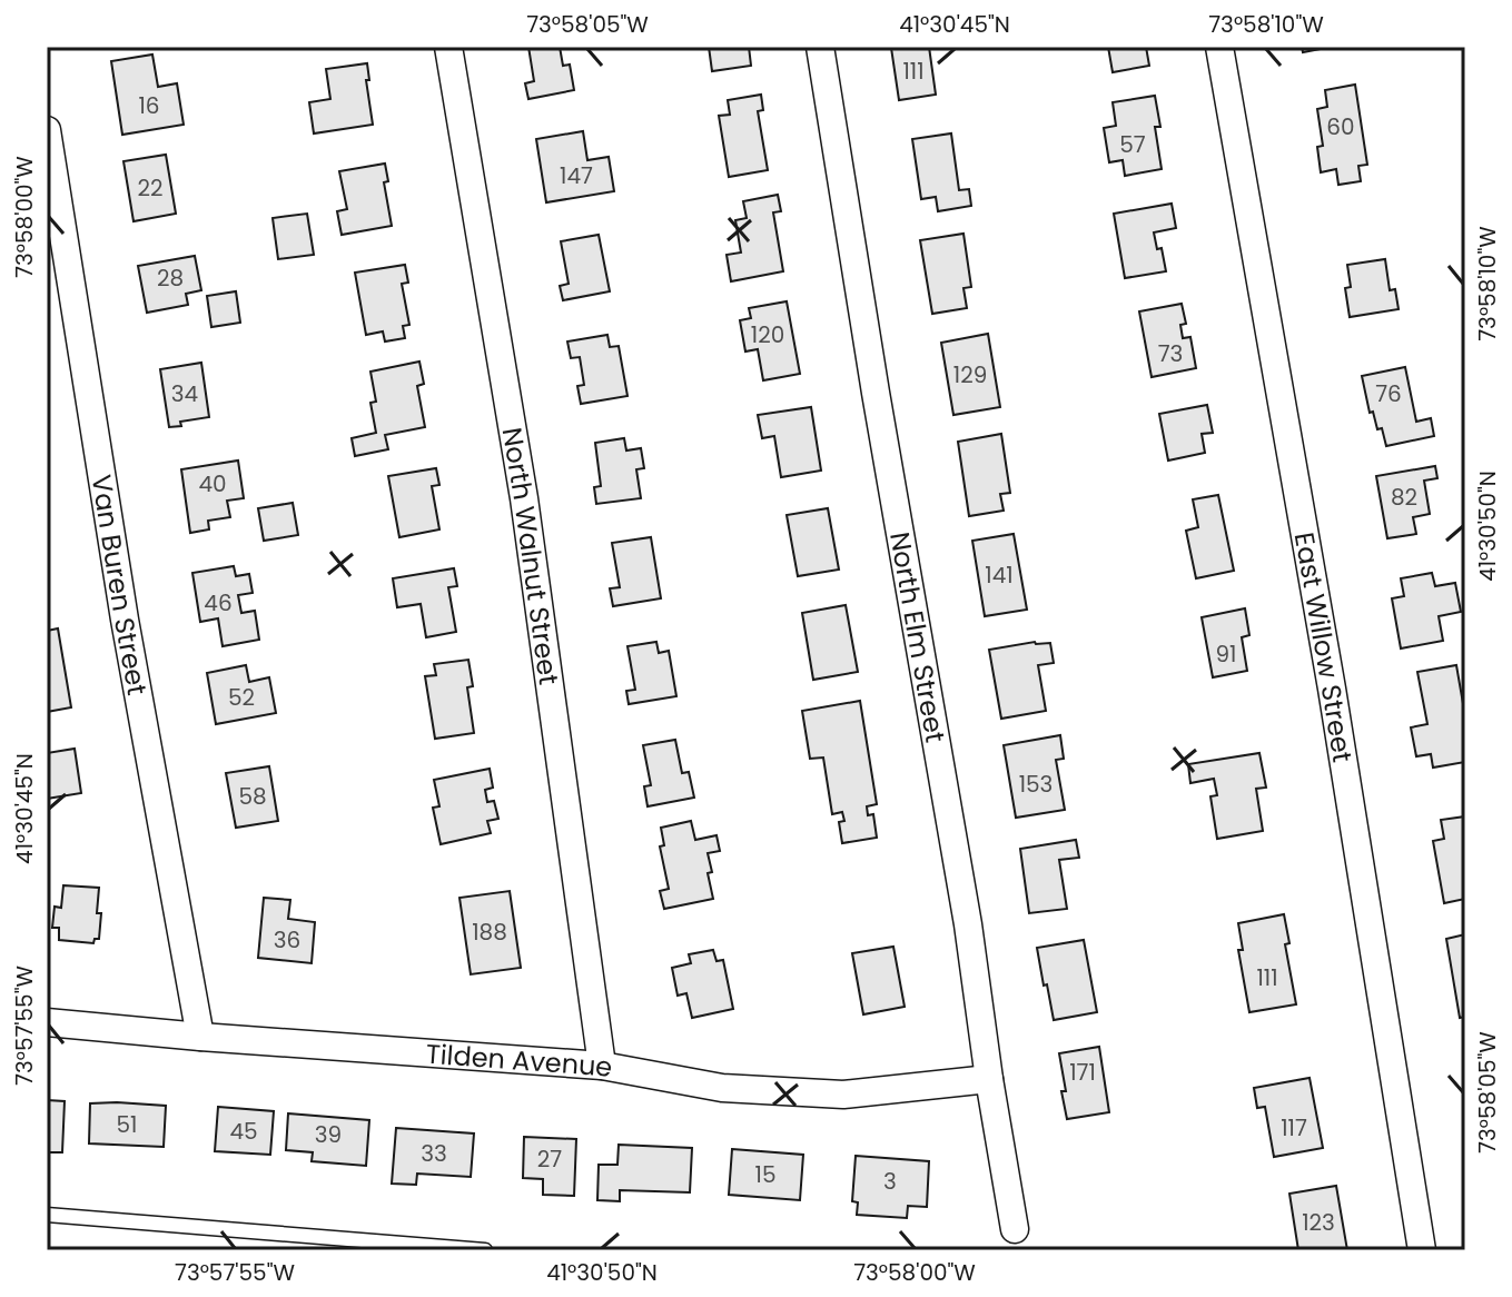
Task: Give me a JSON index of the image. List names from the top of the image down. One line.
{"streets":{"street":["North Walnut Street","Van Buren Street","North Elm Street","East Willow Street","Tilden Avenue"]},"crossings":[["North Walnut Street","Tilden Avenue"],["Van Buren Street","Tilden Avenue"],["North Elm Street","Tilden Avenue"]],"house_numbers":["111","16","60","57","147","22","28","120","73","129","34","76","40","82","141","46","91","52","153","58","188","36","111","171","51","117","45","39","33","27","15","3","123"],"coordinates":["73°58'05\"W","41°30'45\"N","73°58'10\"W","73°58'00\"W","41°30'50\"N","73°57'55\"W"]}
